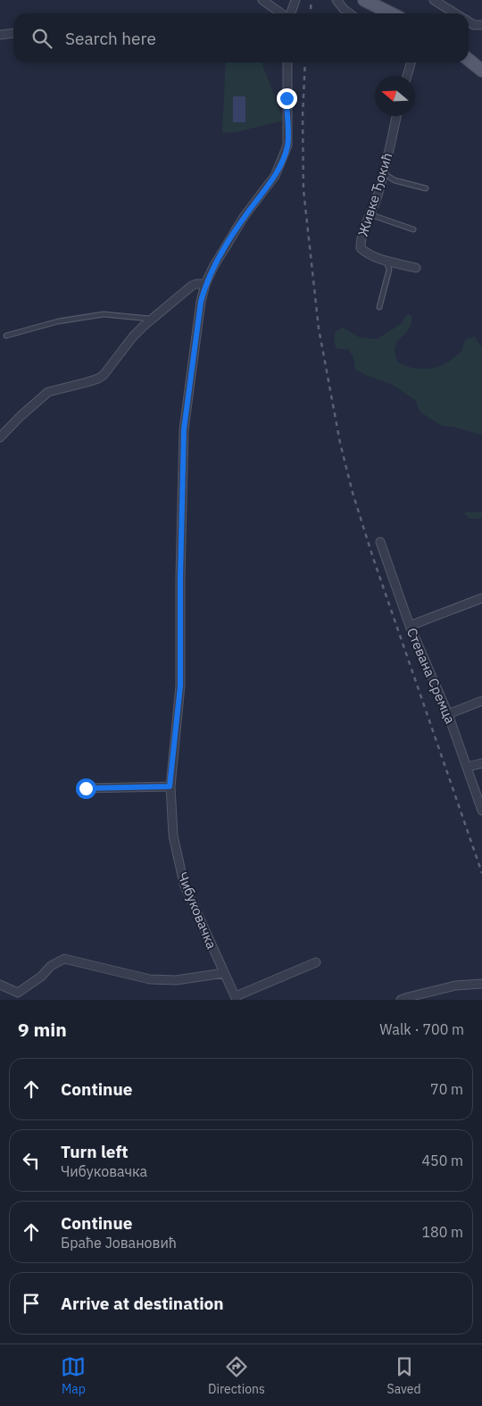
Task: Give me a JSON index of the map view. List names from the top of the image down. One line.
{"streets":{"street":["Живке Ђокић","Стевана Сремца","Чибуковачка"]},"north":"left","page":{"search":"Search here","heading":["9 min","Walk · 700 m"],"list":[["Continue","70 m"],["Turn left","Чибуковачка","450 m"],["Continue","Браће Јовановић","180 m"],"Arrive at destination"],"nav":["Map","Directions","Saved"]}}
